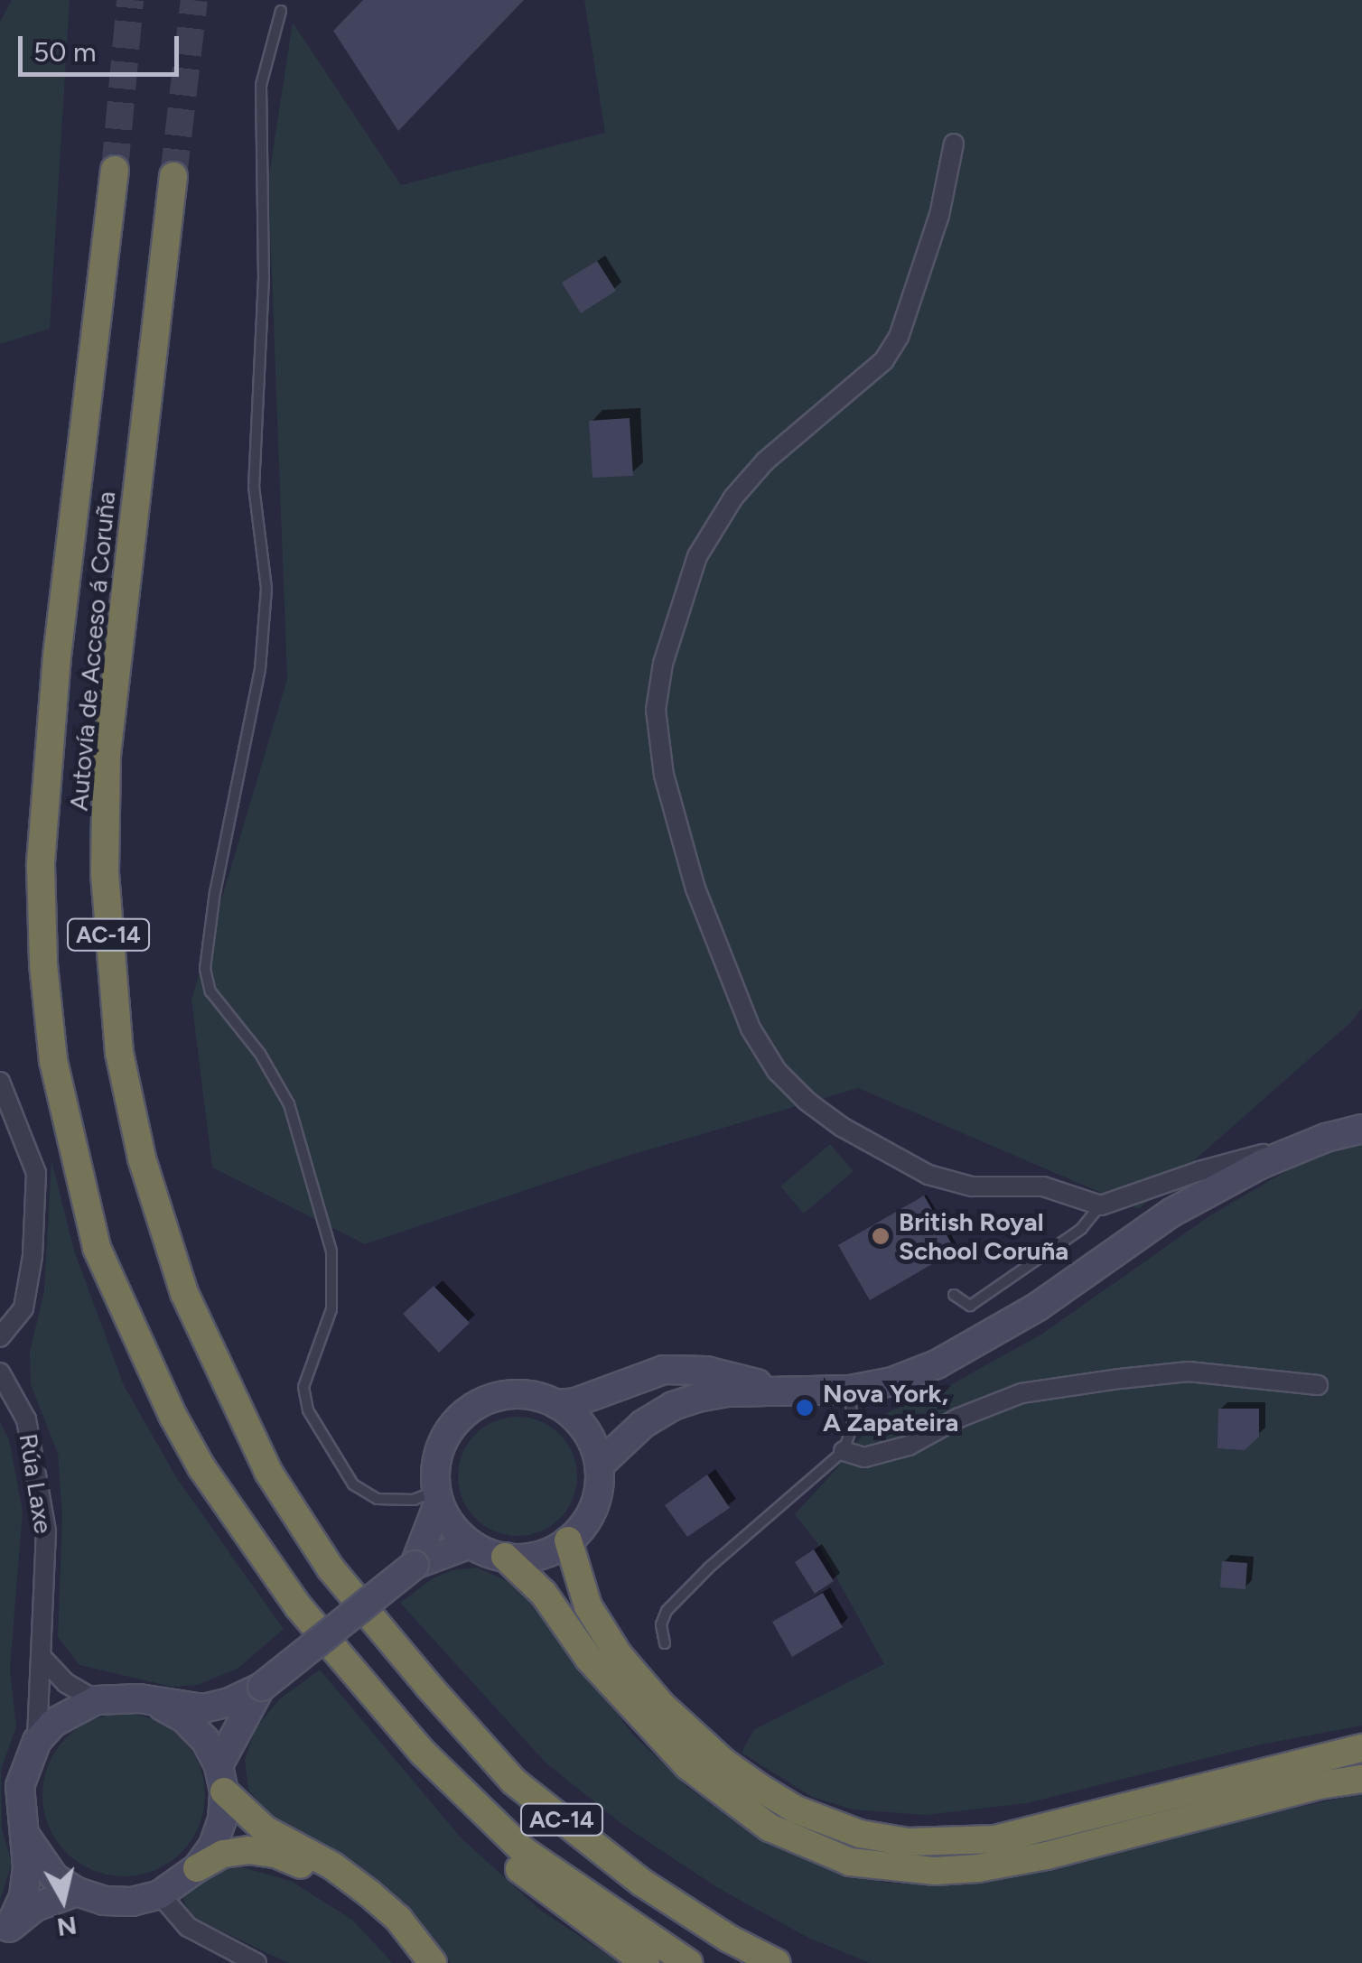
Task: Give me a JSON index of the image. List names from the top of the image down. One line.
{"streets":{"highway":["Autovía de Acceso á Coruña","AC-14"],"street":["Rúa Laxe"]},"places":["British Royal School Coruña","Nova York, A Zapateira"],"scale_bar":"50 m","north":"bottom"}
